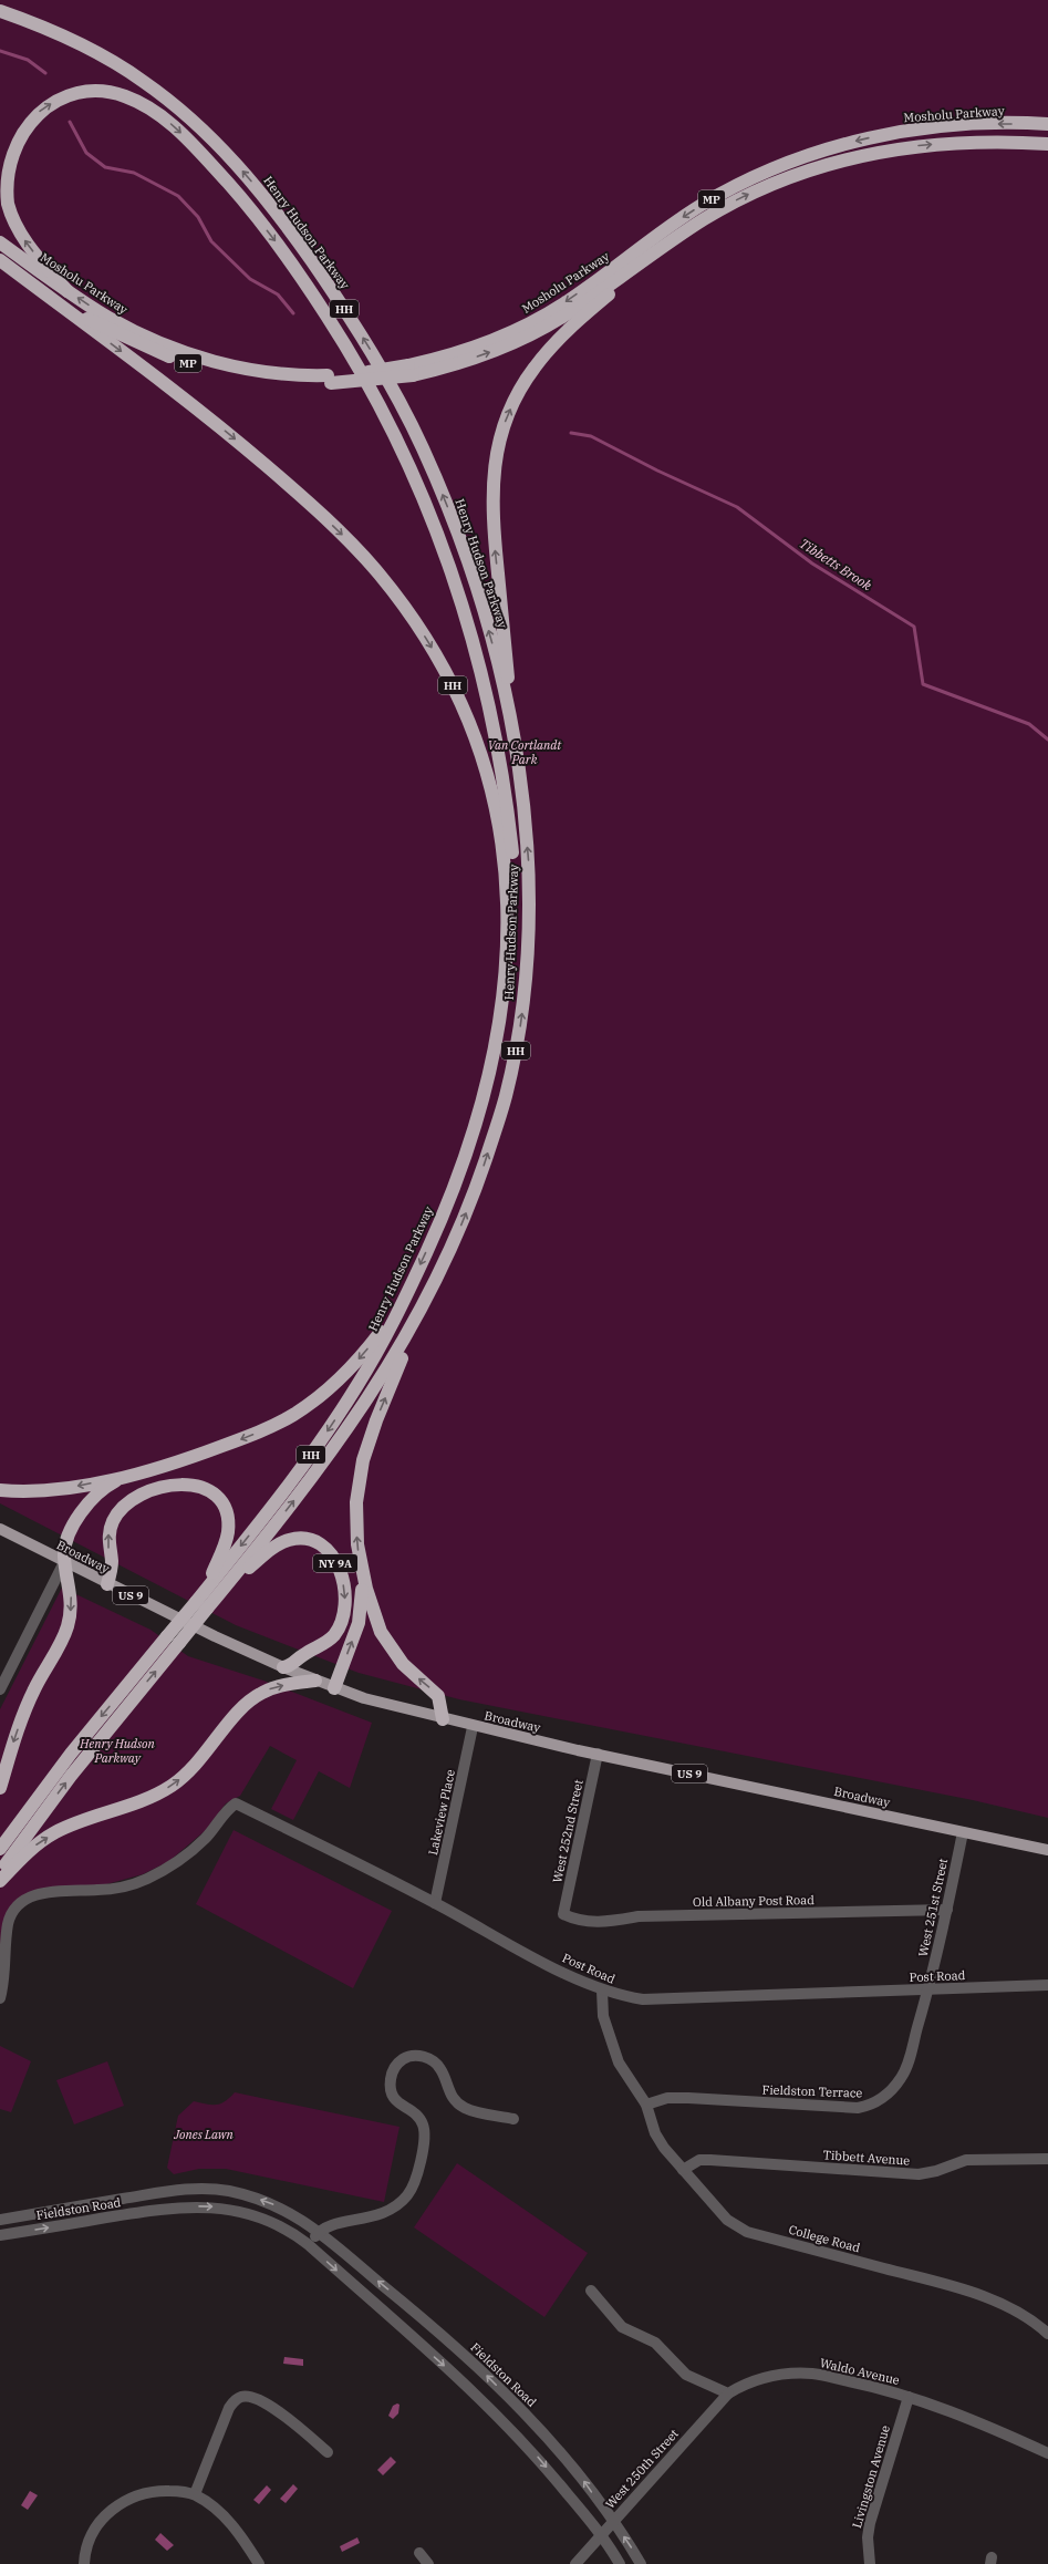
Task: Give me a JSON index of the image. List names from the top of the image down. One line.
{"streets":{"highway":["Mosholu Parkway","MP","Henry Hudson Parkway","HH","NY 9A"],"main road":["Broadway","US 9"],"street":["Lakeview Place","West 252nd Street","Old Albany Post Road","West 251st Street","Post Road","Fieldston Terrace","Tibbett Avenue","Fieldston Road","College Road","Waldo Avenue","West 250th Street","Livingston Avenue"]},"crossings":[["Mosholu Parkway","Henry Hudson Parkway"],["Henry Hudson Parkway","NY 9A"],["Broadway","NY 9A"],["Broadway","Lakeview Place"],["Broadway","West 252nd Street"],["Broadway","West 251st Street"],["Lakeview Place","Post Road"],["West 252nd Street","Old Albany Post Road"],["Old Albany Post Road","West 251st Street"],["West 251st Street","Post Road"],["West 251st Street","Fieldston Terrace"],["Post Road","Fieldston Terrace"],["Fieldston Terrace","College Road"],["Tibbett Avenue","College Road"],["Fieldston Road","West 250th Street"],["Waldo Avenue","West 250th Street"],["Waldo Avenue","Livingston Avenue"]],"water":["Tibbetts Brook"],"parks":["Van Cortlandt Park","Henry Hudson Parkway","Jones Lawn"]}
